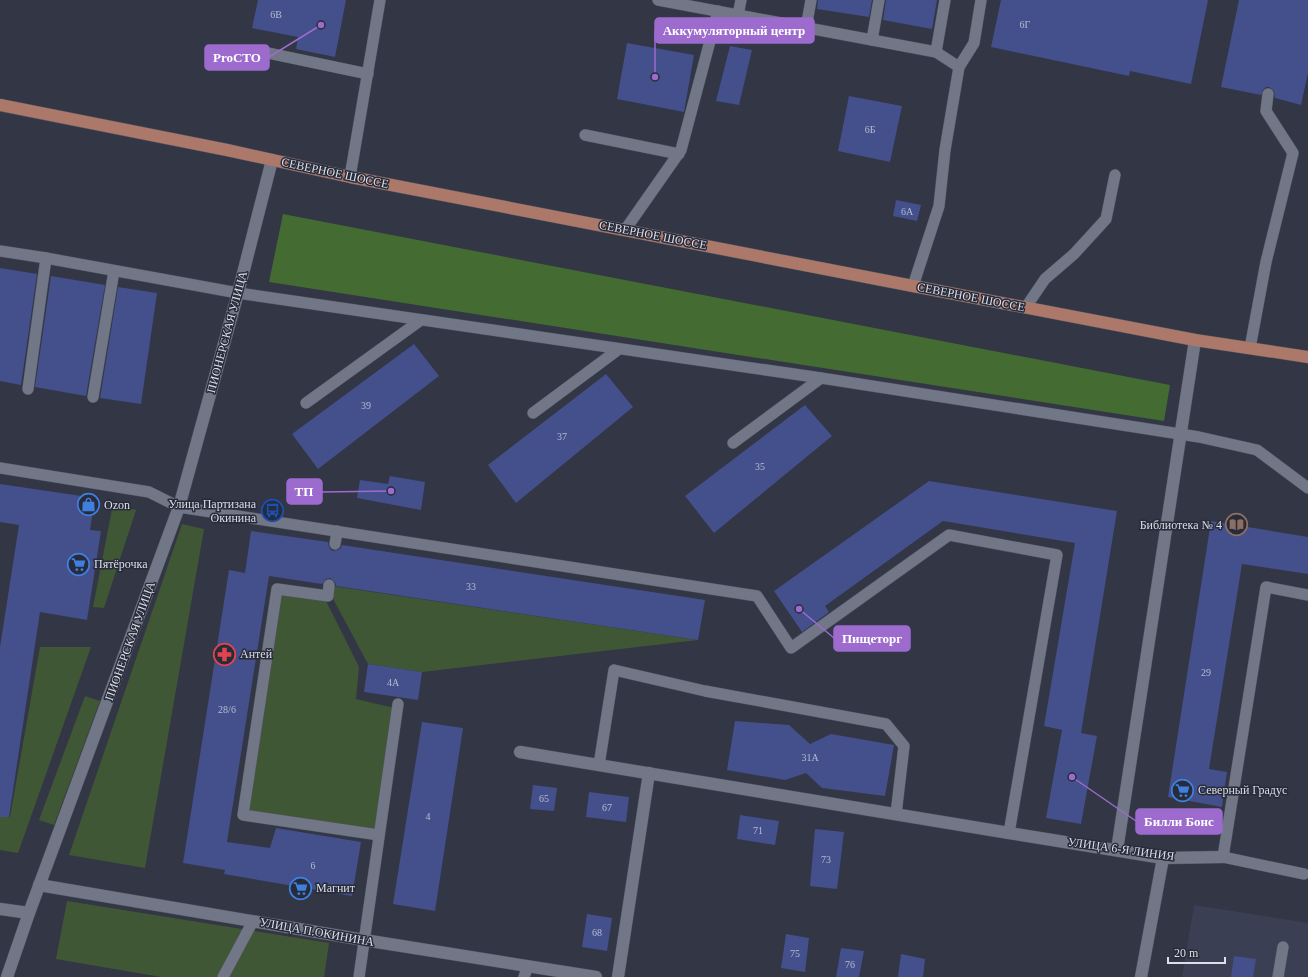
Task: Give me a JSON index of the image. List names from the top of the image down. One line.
{"streets":{"main road":["СЕВЕРНОЕ ШОССЕ"],"street":["ПИОНЕРСКАЯ УЛИЦА","УЛИЦА 6-Я ЛИНИЯ","УЛИЦА П.ОКИНИНА"]},"crossings":[["СЕВЕРНОЕ ШОССЕ","ПИОНЕРСКАЯ УЛИЦА"],["ПИОНЕРСКАЯ УЛИЦА","УЛИЦА П.ОКИНИНА"]],"places":{"other":["ProСТО","Аккумуляторный центр","ТП","Пищеторг","Билли Бонс"],"shop":["Ozon"],"bus stop":["Улица Партизана Окинина"],"library":["Библиотека № 4"],"supermarket":["Пятёрочка","Северный Градус","Магнит"],"pharmacy":["Антей"]},"house_numbers":["6В","6Г","6Б","6А","39","37","35","33","29","4А","28/6","31А","65","67","4","71","73","6","68","75","76"],"scale_bar":"20 m"}
